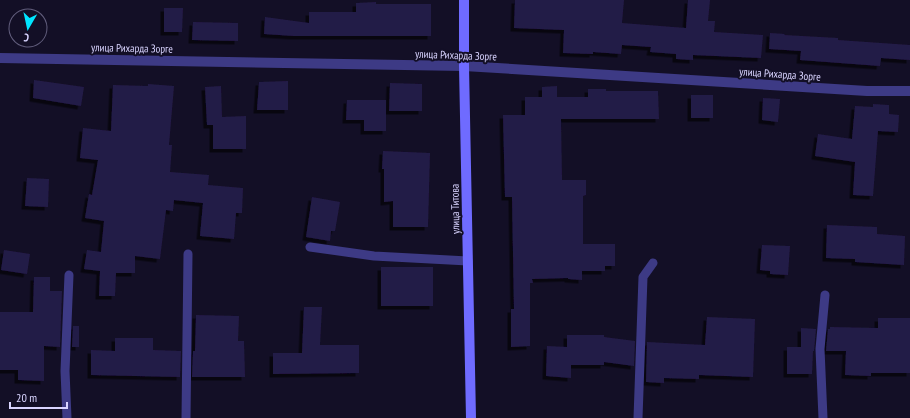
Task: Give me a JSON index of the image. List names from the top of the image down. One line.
{"streets":{"main road":["улица Титова"],"street":["улица Рихарда Зорге"]},"crossings":[["улица Рихарда Зорге","улица Титова"]],"scale_bar":"20 m","north":"bottom"}
